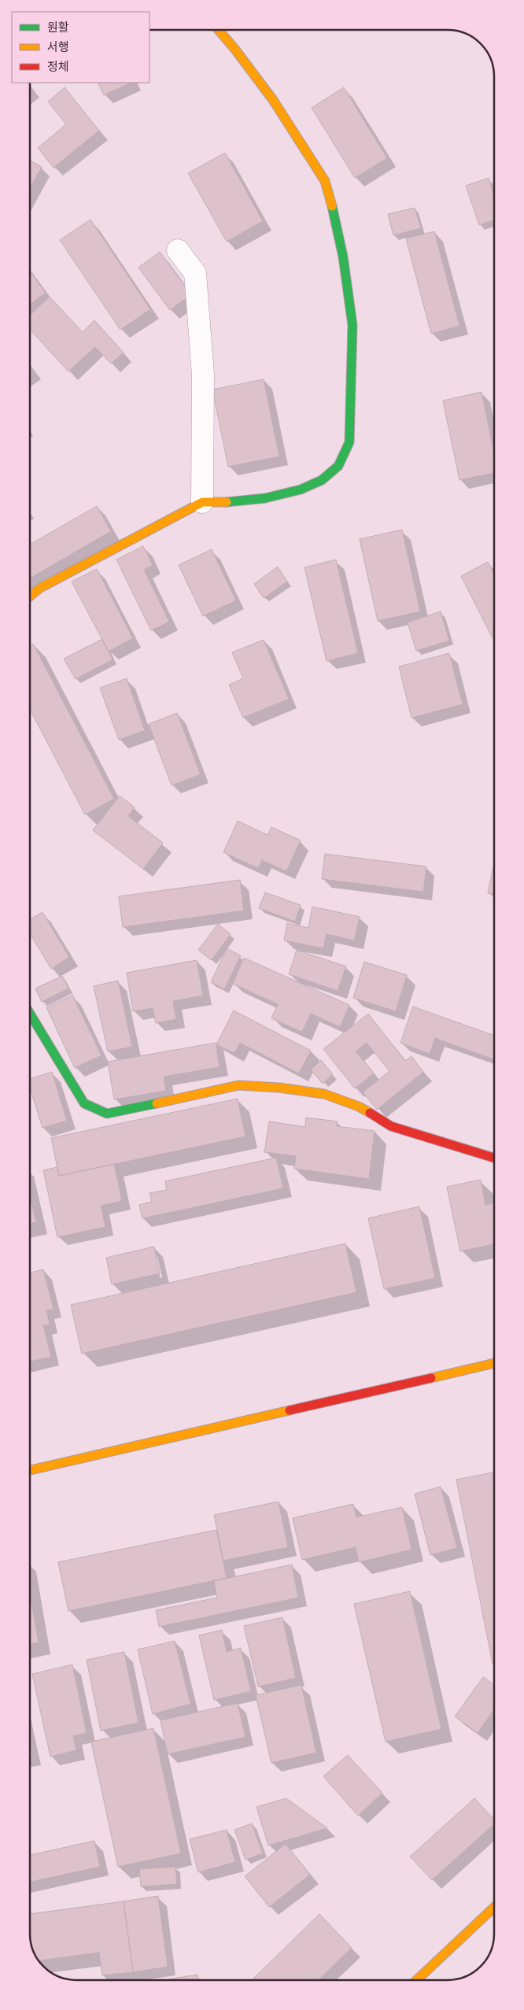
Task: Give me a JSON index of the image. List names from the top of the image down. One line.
{"legend":["원활","서행","정체"]}
